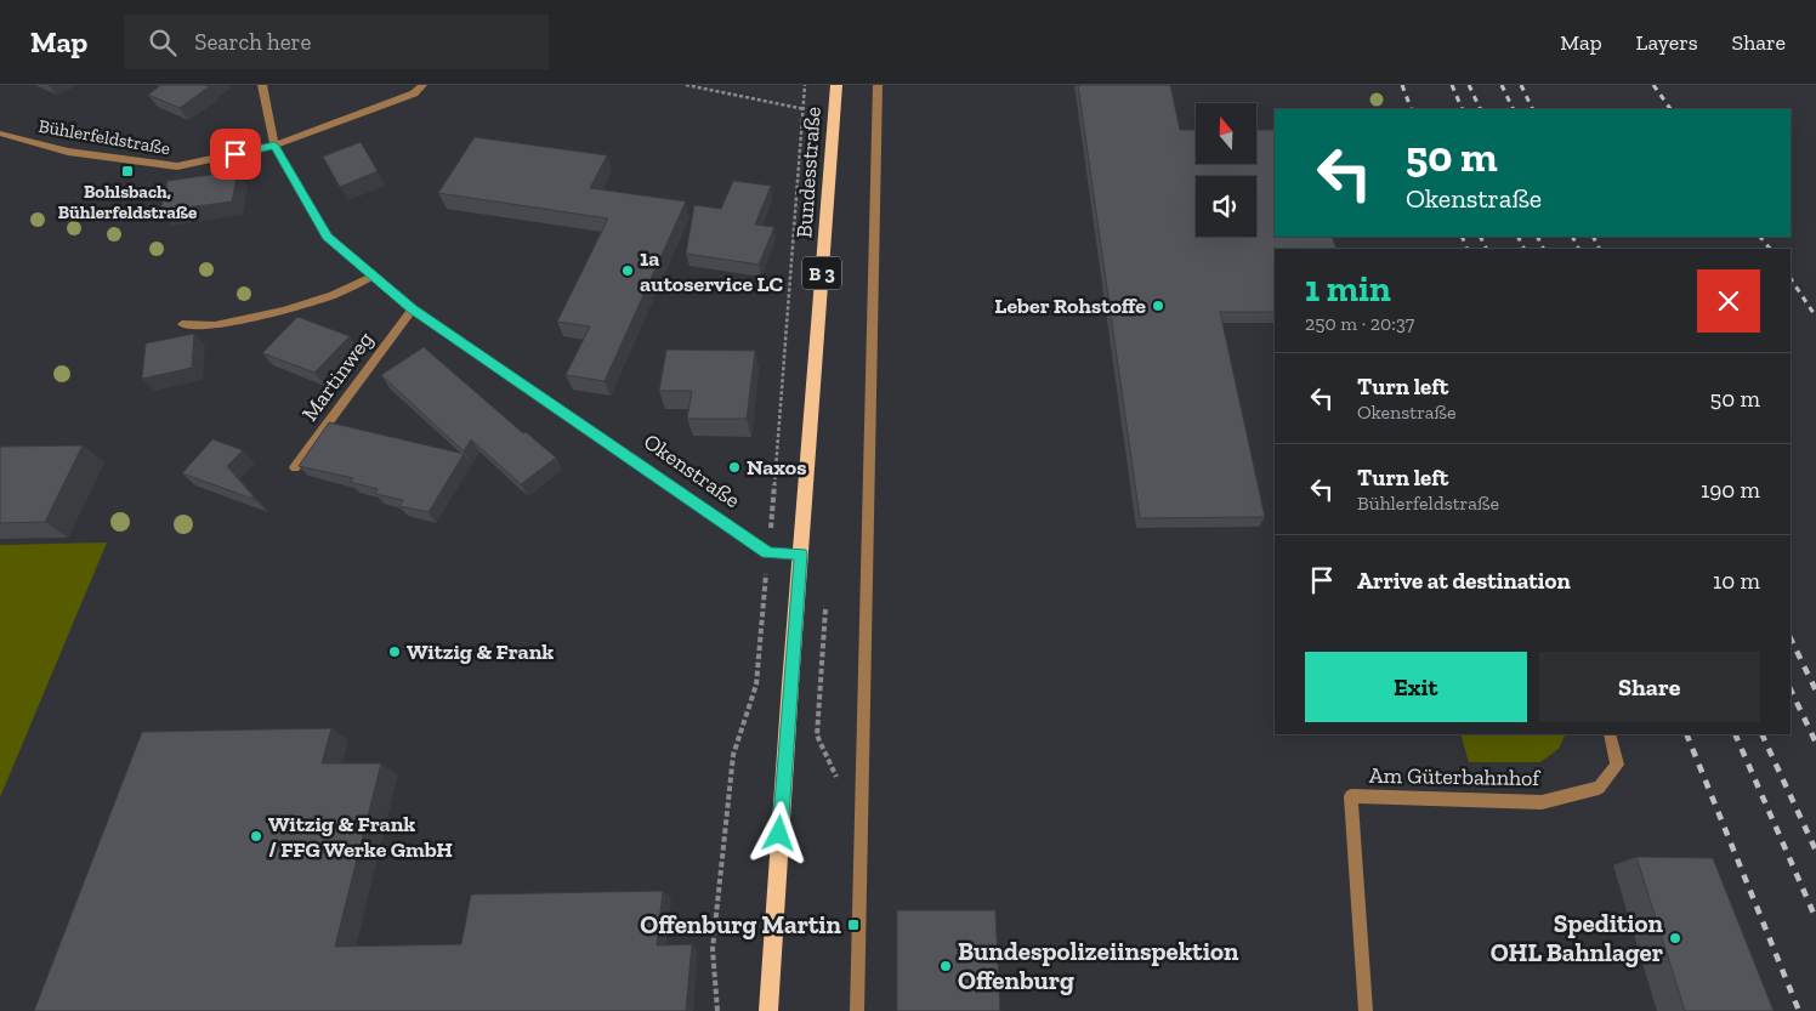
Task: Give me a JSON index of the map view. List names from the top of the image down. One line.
{"streets":{"main road":["Bundesstraße","B 3"],"street":["Bühlerfeldstraße","Martinweg","Okenstraße","Am Güterbahnhof"]},"crossings":[["Bühlerfeldstraße","Okenstraße"],["Bundesstraße","B 3"],["Martinweg","Okenstraße"]],"places":{"transit":["Bohlsbach, Bühlerfeldstraße","Offenburg Martin"],"other":["1a autoservice LC","Leber Rohstoffe","Naxos","Witzig & Frank","Witzig & Frank / FFG Werke GmbH","Spedition OHL Bahnlager","Bundespolizeiinspektion Offenburg"]},"north":"top","page":{"header":"Map","search":"Search here","nav":["Map","Layers","Share"],"turn":["50 m","Okenstraße"],"heading":["1 min","250 m · 20:37"],"list":[{"name":"Turn left","note":"Okenstraße","value":"50 m"},{"name":"Turn left","note":"Bühlerfeldstraße","value":"190 m"},{"name":"Arrive at destination","value":"10 m"}],"buttons":["Exit","Share"]}}
